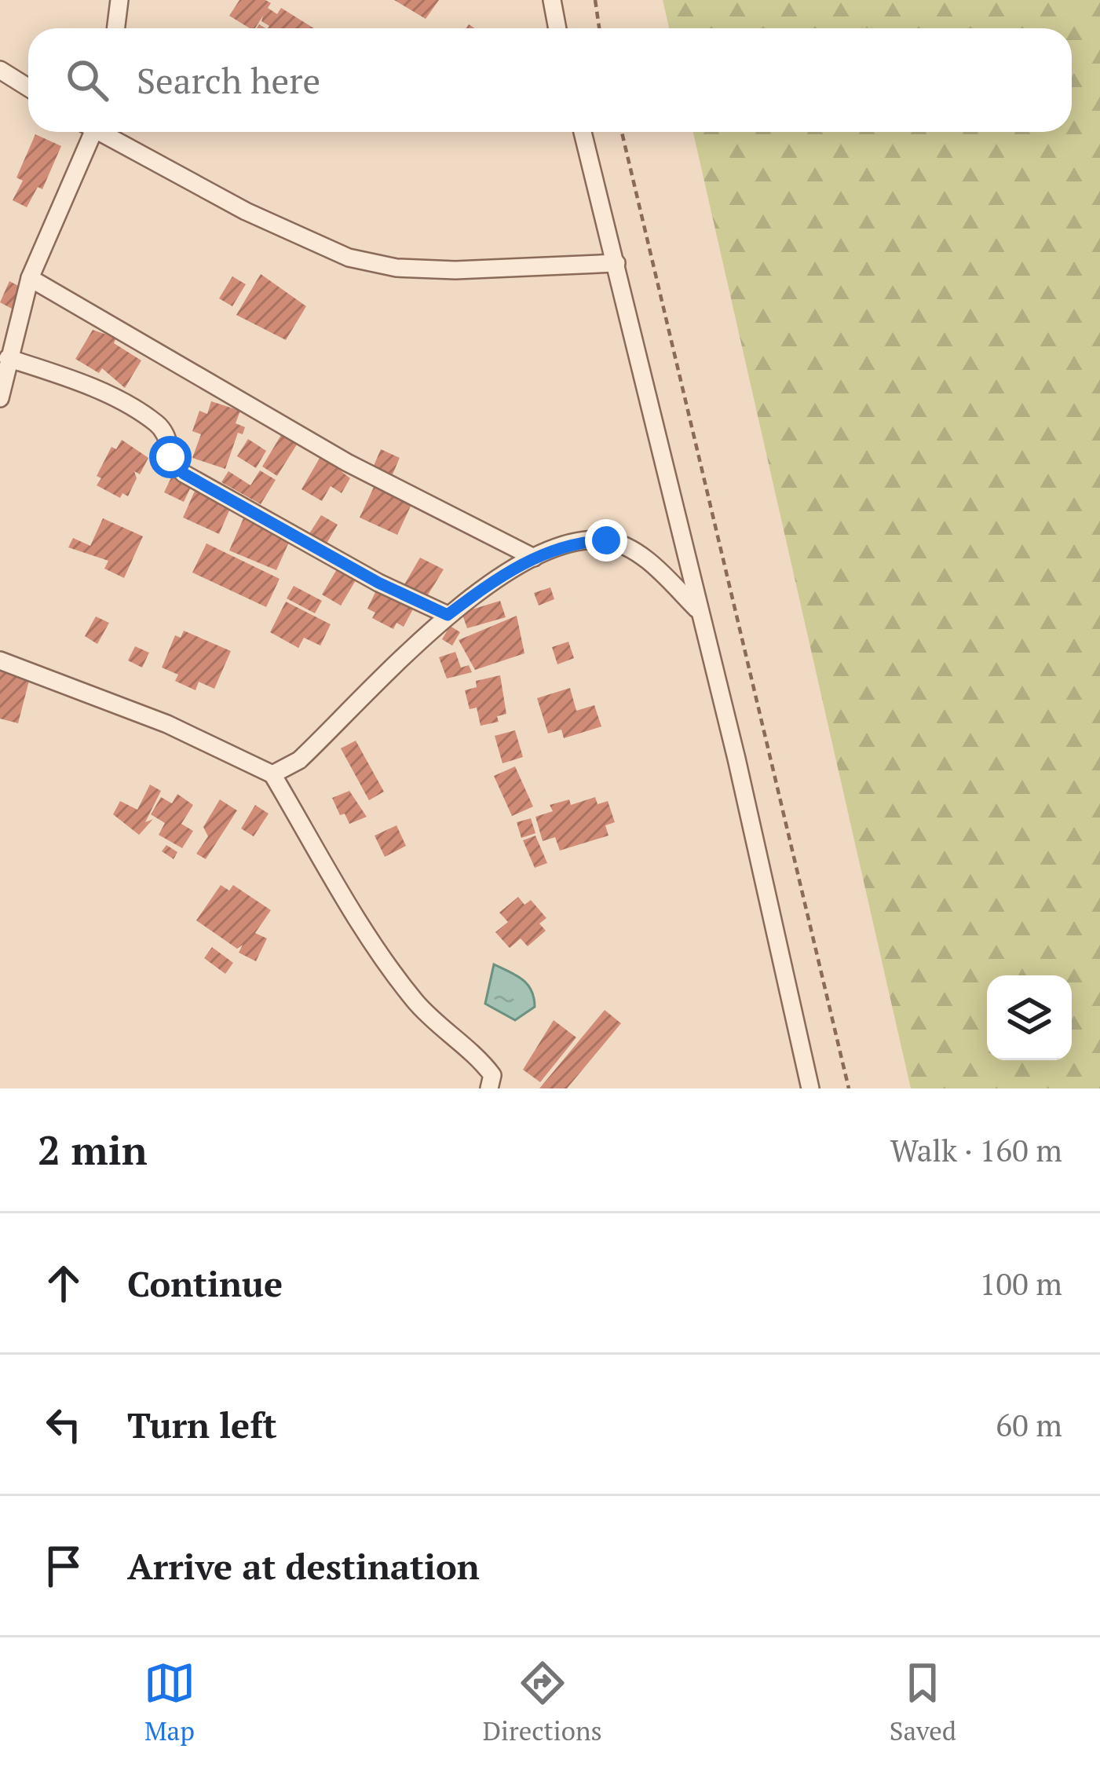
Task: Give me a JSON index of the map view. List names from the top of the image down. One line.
{"page":{"search":"Search here","heading":["2 min","Walk · 160 m"],"list":[["Continue","100 m"],["Turn left","60 m"],"Arrive at destination"],"nav":["Map","Directions","Saved"]}}
